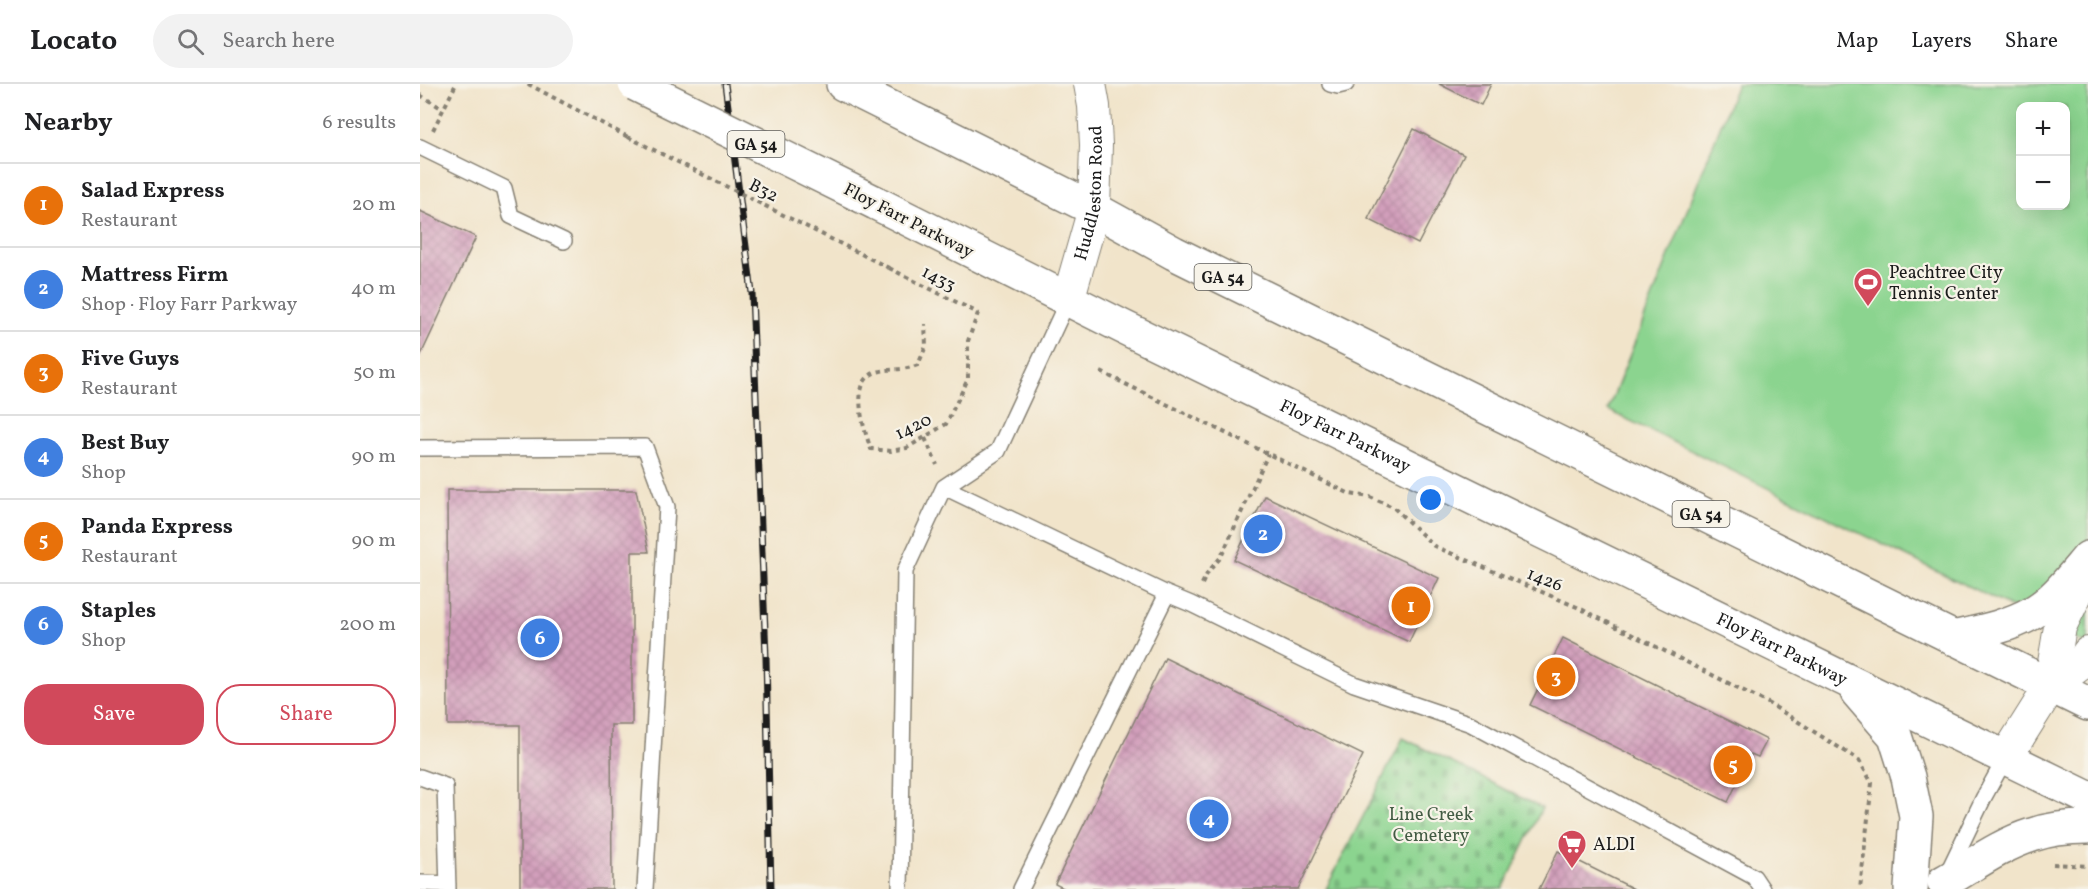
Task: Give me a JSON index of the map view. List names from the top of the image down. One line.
{"streets":{"main road":["GA 54","Floy Farr Parkway"],"street":["Huddleston Road"],"path":["B32","1433","1420","1426"]},"crossings":[["GA 54","Huddleston Road"],["B32","1433"],["Huddleston Road","Floy Farr Parkway"],["1433","1420"]],"parks":["Line Creek Cemetery"],"places":{"sports":["Peachtree City Tennis Center"],"supermarket":["ALDI"]},"page":{"header":"Locato","search":"Search here","nav":["Map","Layers","Share"],"heading":["Nearby","6 results"],"map_buttons":["+","−"],"list":[{"mark":"1","name":"Salad Express","note":"Restaurant","value":"20 m"},{"mark":"2","name":"Mattress Firm","note":"Shop · Floy Farr Parkway","value":"40 m"},{"mark":"3","name":"Five Guys","note":"Restaurant","value":"50 m"},{"mark":"4","name":"Best Buy","note":"Shop","value":"90 m"},{"mark":"5","name":"Panda Express","note":"Restaurant","value":"90 m"},{"mark":"6","name":"Staples","note":"Shop","value":"200 m"}],"pins":["2","1","6","3","5","4"],"buttons":["Save","Share"]}}
